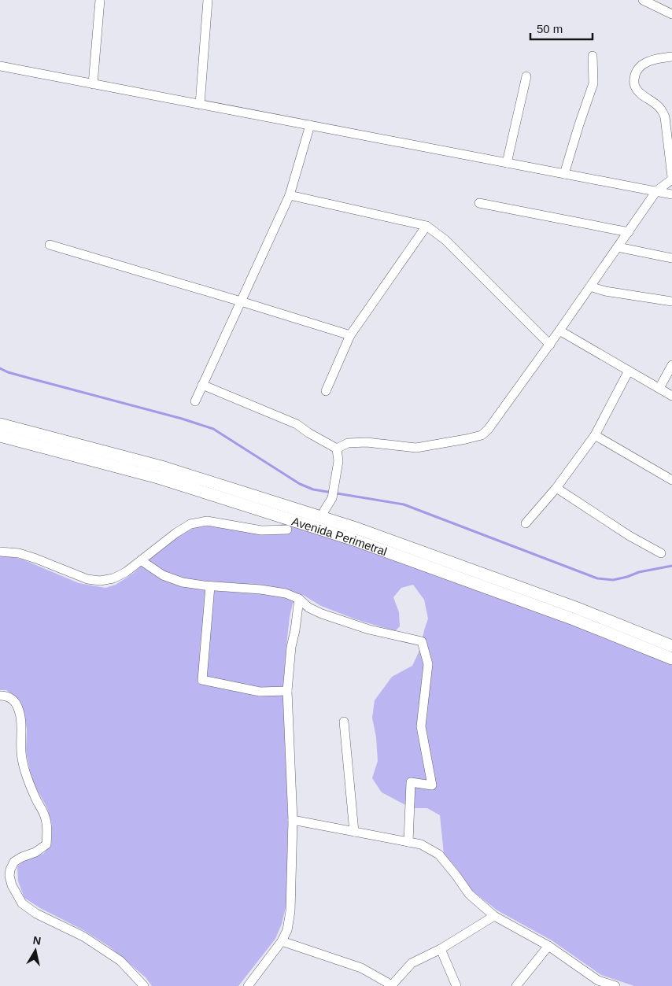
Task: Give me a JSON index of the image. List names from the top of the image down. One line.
{"streets":{"main road":["Avenida Perimetral"]},"scale_bar":"50 m","north":"top"}
